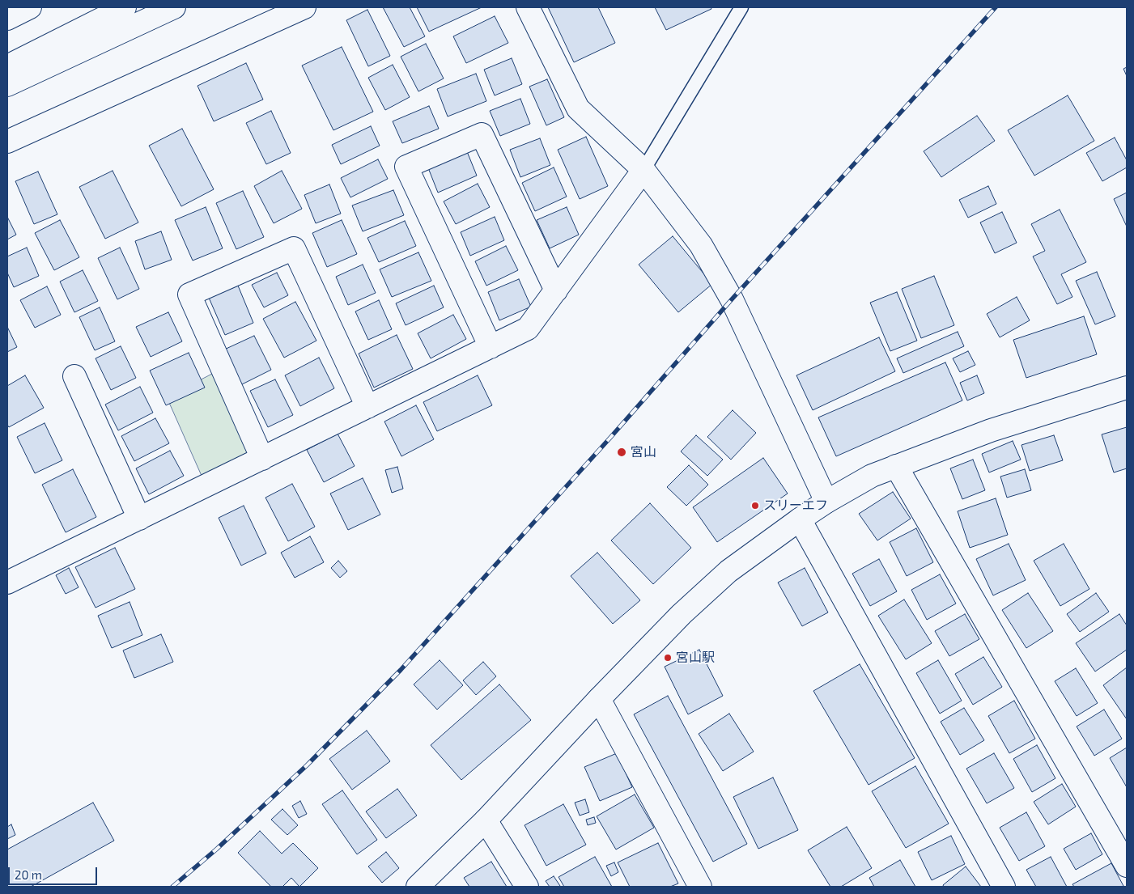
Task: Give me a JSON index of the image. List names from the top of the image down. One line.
{"places":["宮山","スリーエフ","宮山駅"],"scale_bar":"20 m"}
